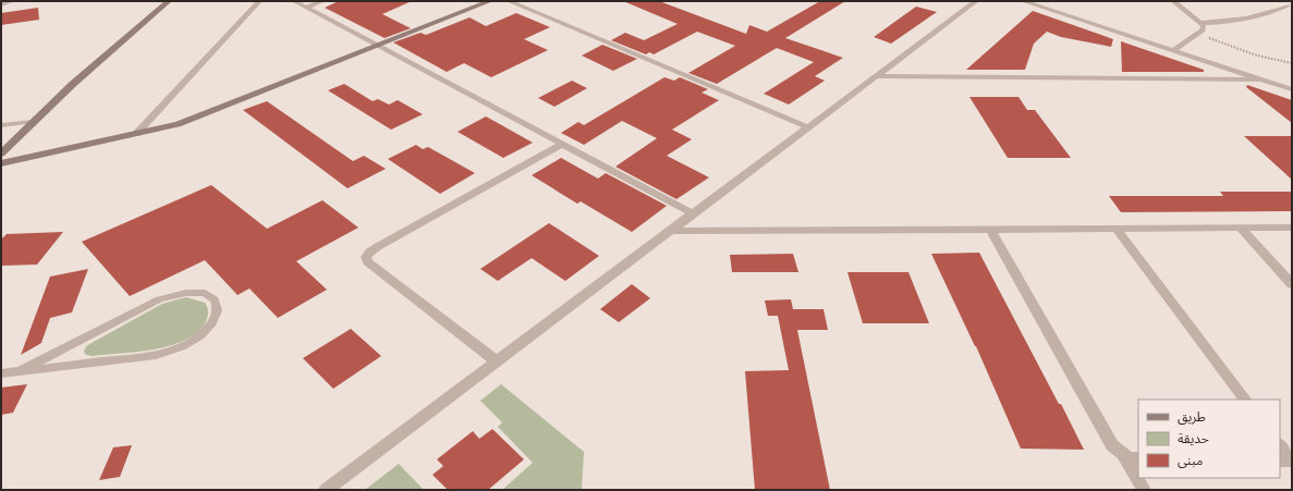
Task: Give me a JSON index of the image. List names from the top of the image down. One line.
{"legend":["طريق","حديقة","مبنى"]}
